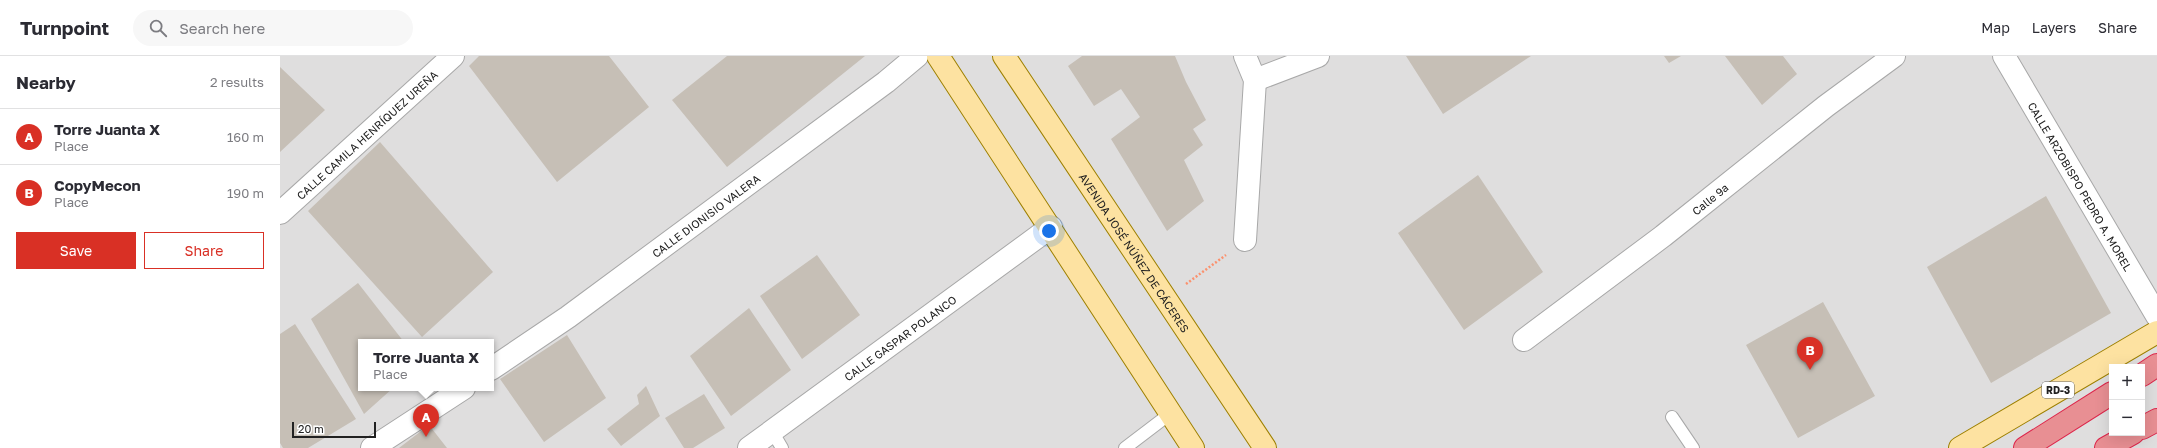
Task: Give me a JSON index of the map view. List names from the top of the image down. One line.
{"streets":{"highway":["RD-3"],"main road":["AVENIDA JOSÉ NÚÑEZ DE CÁCERES"],"street":["CALLE CAMILA HENRÍQUEZ UREÑA","CALLE ARZOBISPO PEDRO A. MOREL","Calle 9ª","CALLE DIONISIO VALERA","CALLE GASPAR POLANCO"]},"scale_bar":"20 m","page":{"header":"Turnpoint","search":"Search here","nav":["Map","Layers","Share"],"heading":["Nearby","2 results"],"list":[{"mark":"A","name":"Torre Juanta X","note":"Place","value":"160 m"},{"mark":"B","name":"CopyMecon","note":"Place","value":"190 m"}],"buttons":["Save","Share"],"pins":["B","A"],"popup":["Torre Juanta X","Place"],"map_buttons":["+","−"],"scale":"20 m"}}
